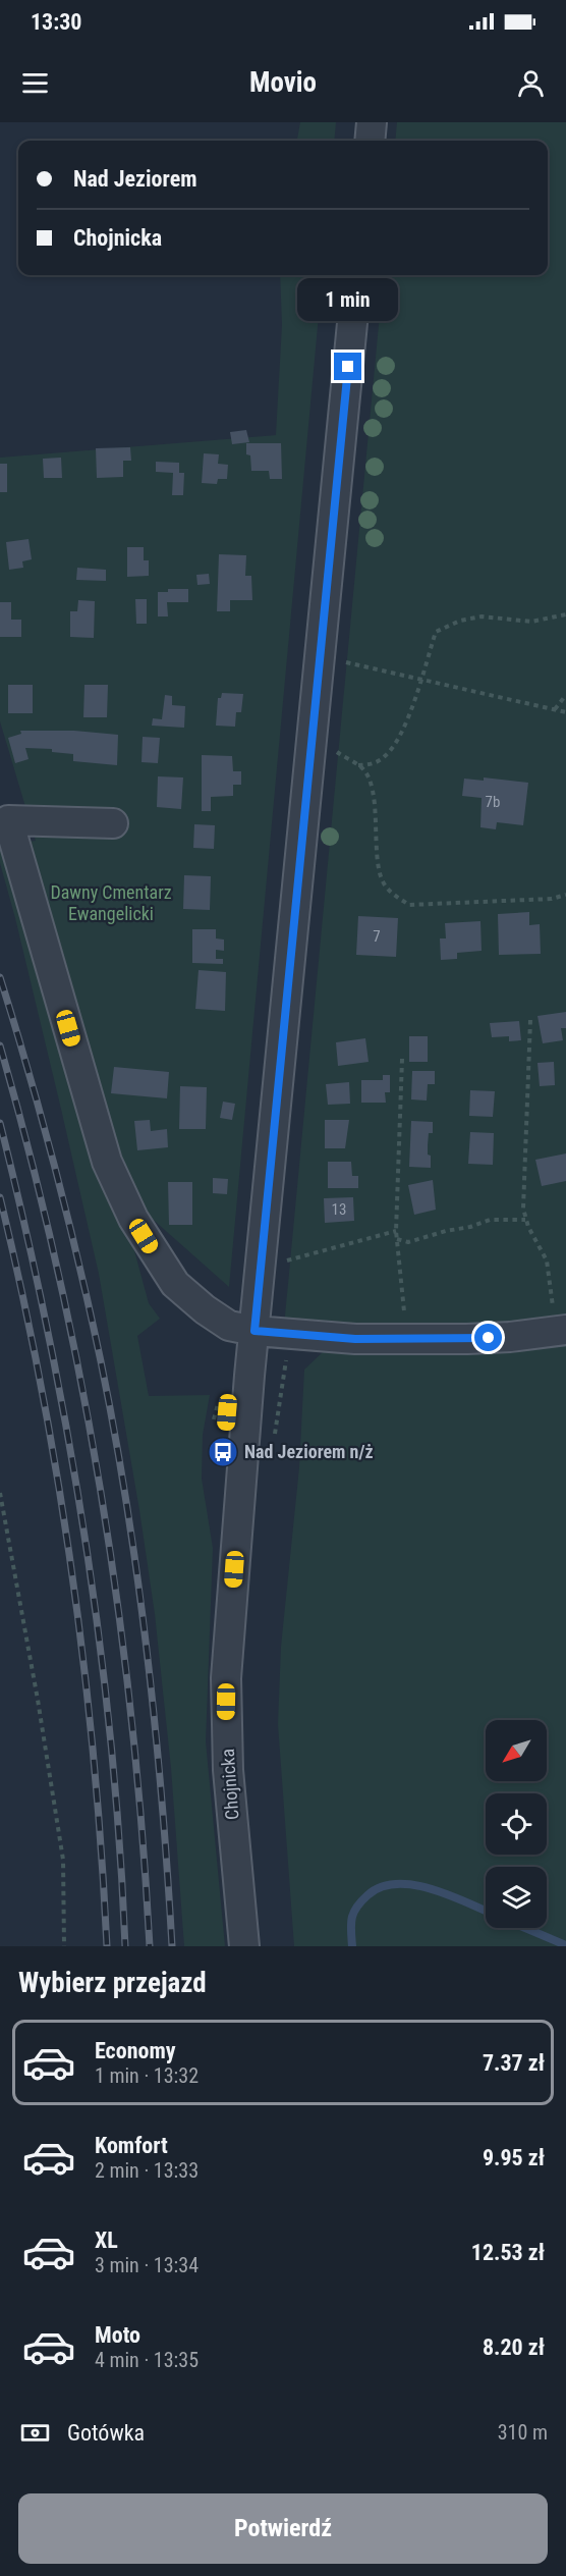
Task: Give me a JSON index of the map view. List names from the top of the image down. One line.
{"streets":{"street":["Chojnicka"]},"parks":["Dawny Cmentarz Ewangelicki"],"places":{"bus stop":["Nad Jeziorem n/ż"]},"house_numbers":["7b","7","13"],"north":"bottom left","page":{"status":"13:30","header":"Movio","banner":["Nad Jeziorem","Chojnicka"],"bubble":"1 min","heading":"Wybierz przejazd","list":[{"name":"Economy","note":"1 min · 13:32","value":"7.37 zł"},{"name":"Komfort","note":"2 min · 13:33","value":"9.95 zł"},{"name":"XL","note":"3 min · 13:34","value":"12.53 zł"},{"name":"Moto","note":"4 min · 13:35","value":"8.20 zł"}],"pay":["Gotówka","310 m"],"buttons":"Potwierdź"}}
